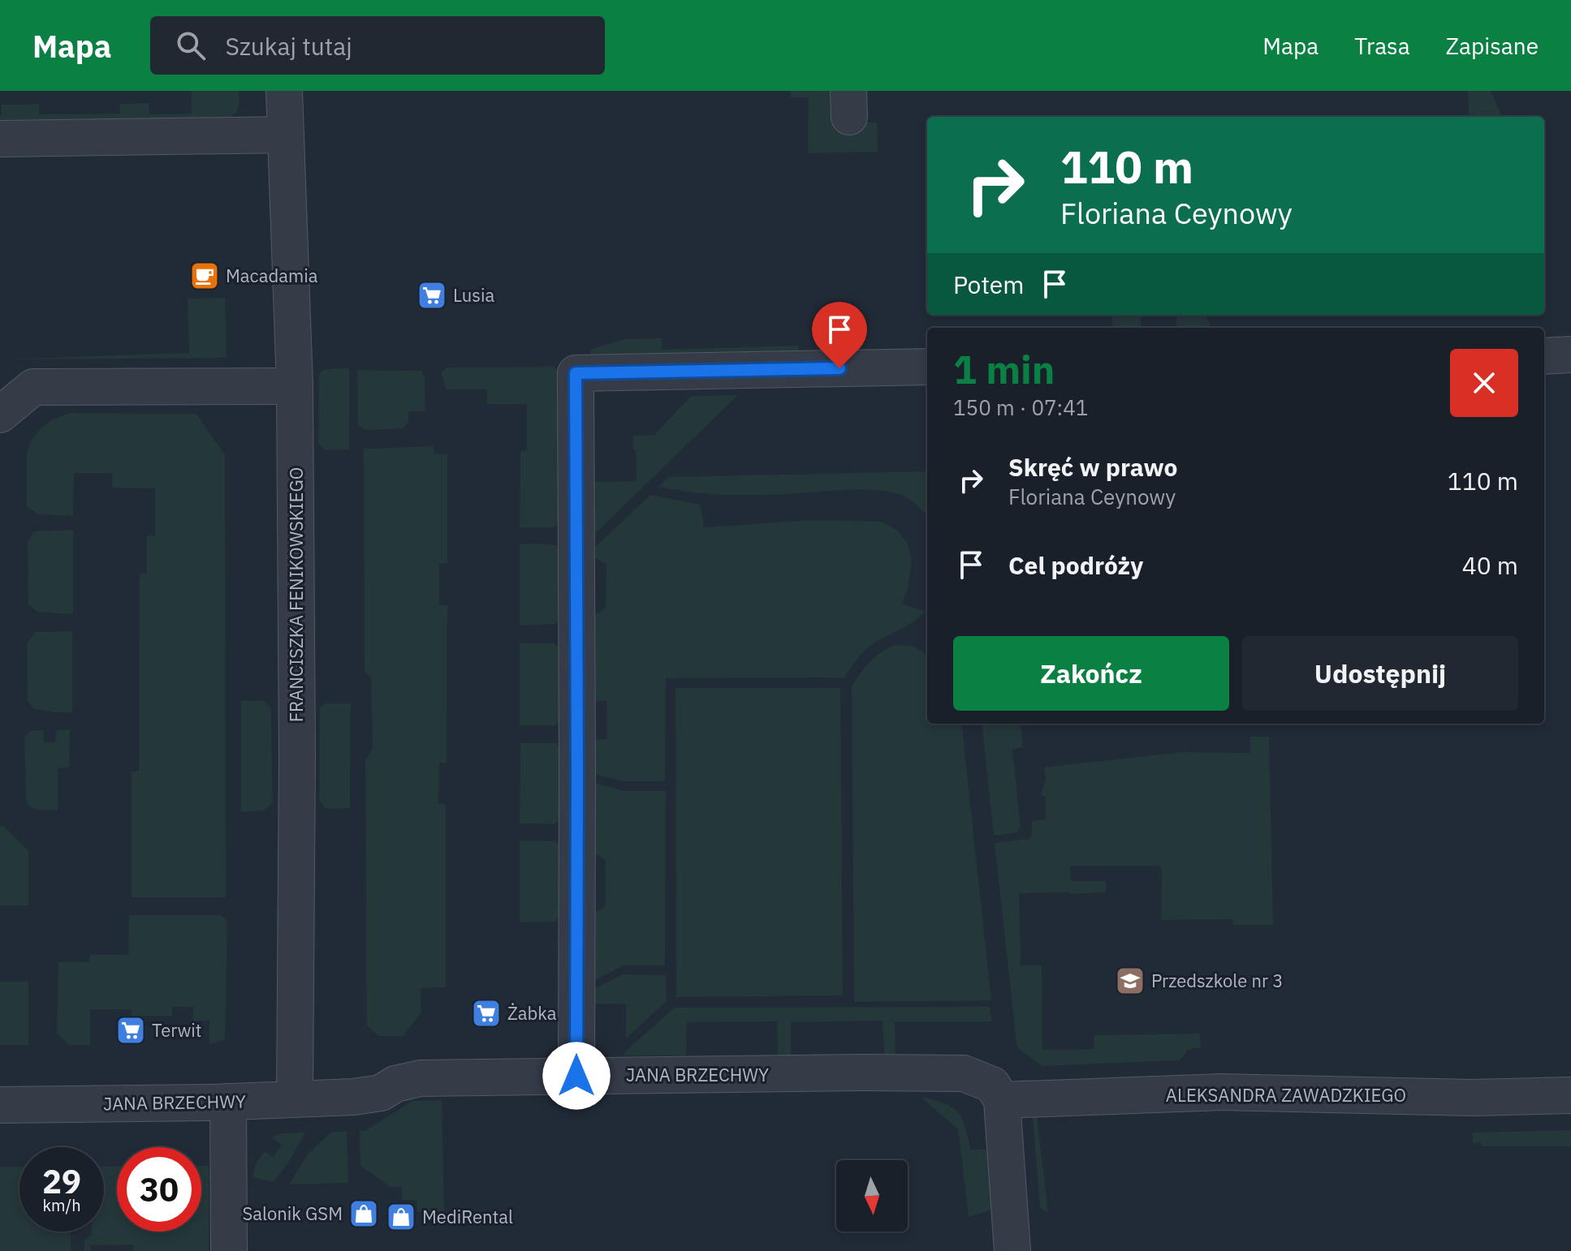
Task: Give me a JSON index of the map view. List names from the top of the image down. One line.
{"streets":{"street":["FRANCISZKA FENIKOWSKIEGO","JANA BRZECHWY","ALEKSANDRA ZAWADZKIEGO"]},"crossings":[["FRANCISZKA FENIKOWSKIEGO","JANA BRZECHWY"],["JANA BRZECHWY","ALEKSANDRA ZAWADZKIEGO"]],"places":{"cafe":["Macadamia"],"supermarket":["Lusia","Żabka","Terwit"],"school or university":["Przedszkole nr 3"],"shop":["Salonik GSM","MediRental"]},"north":"bottom","page":{"header":"Mapa","search":"Szukaj tutaj","nav":["Mapa","Trasa","Zapisane"],"turn":["110 m","Floriana Ceynowy"],"then":"Potem","heading":["1 min","150 m · 07:41"],"list":[{"name":"Skręć w prawo","note":"Floriana Ceynowy","value":"110 m"},{"name":"Cel podróży","value":"40 m"}],"buttons":["Zakończ","Udostępnij"],"speed":"29 km/h","limit":"30"}}
